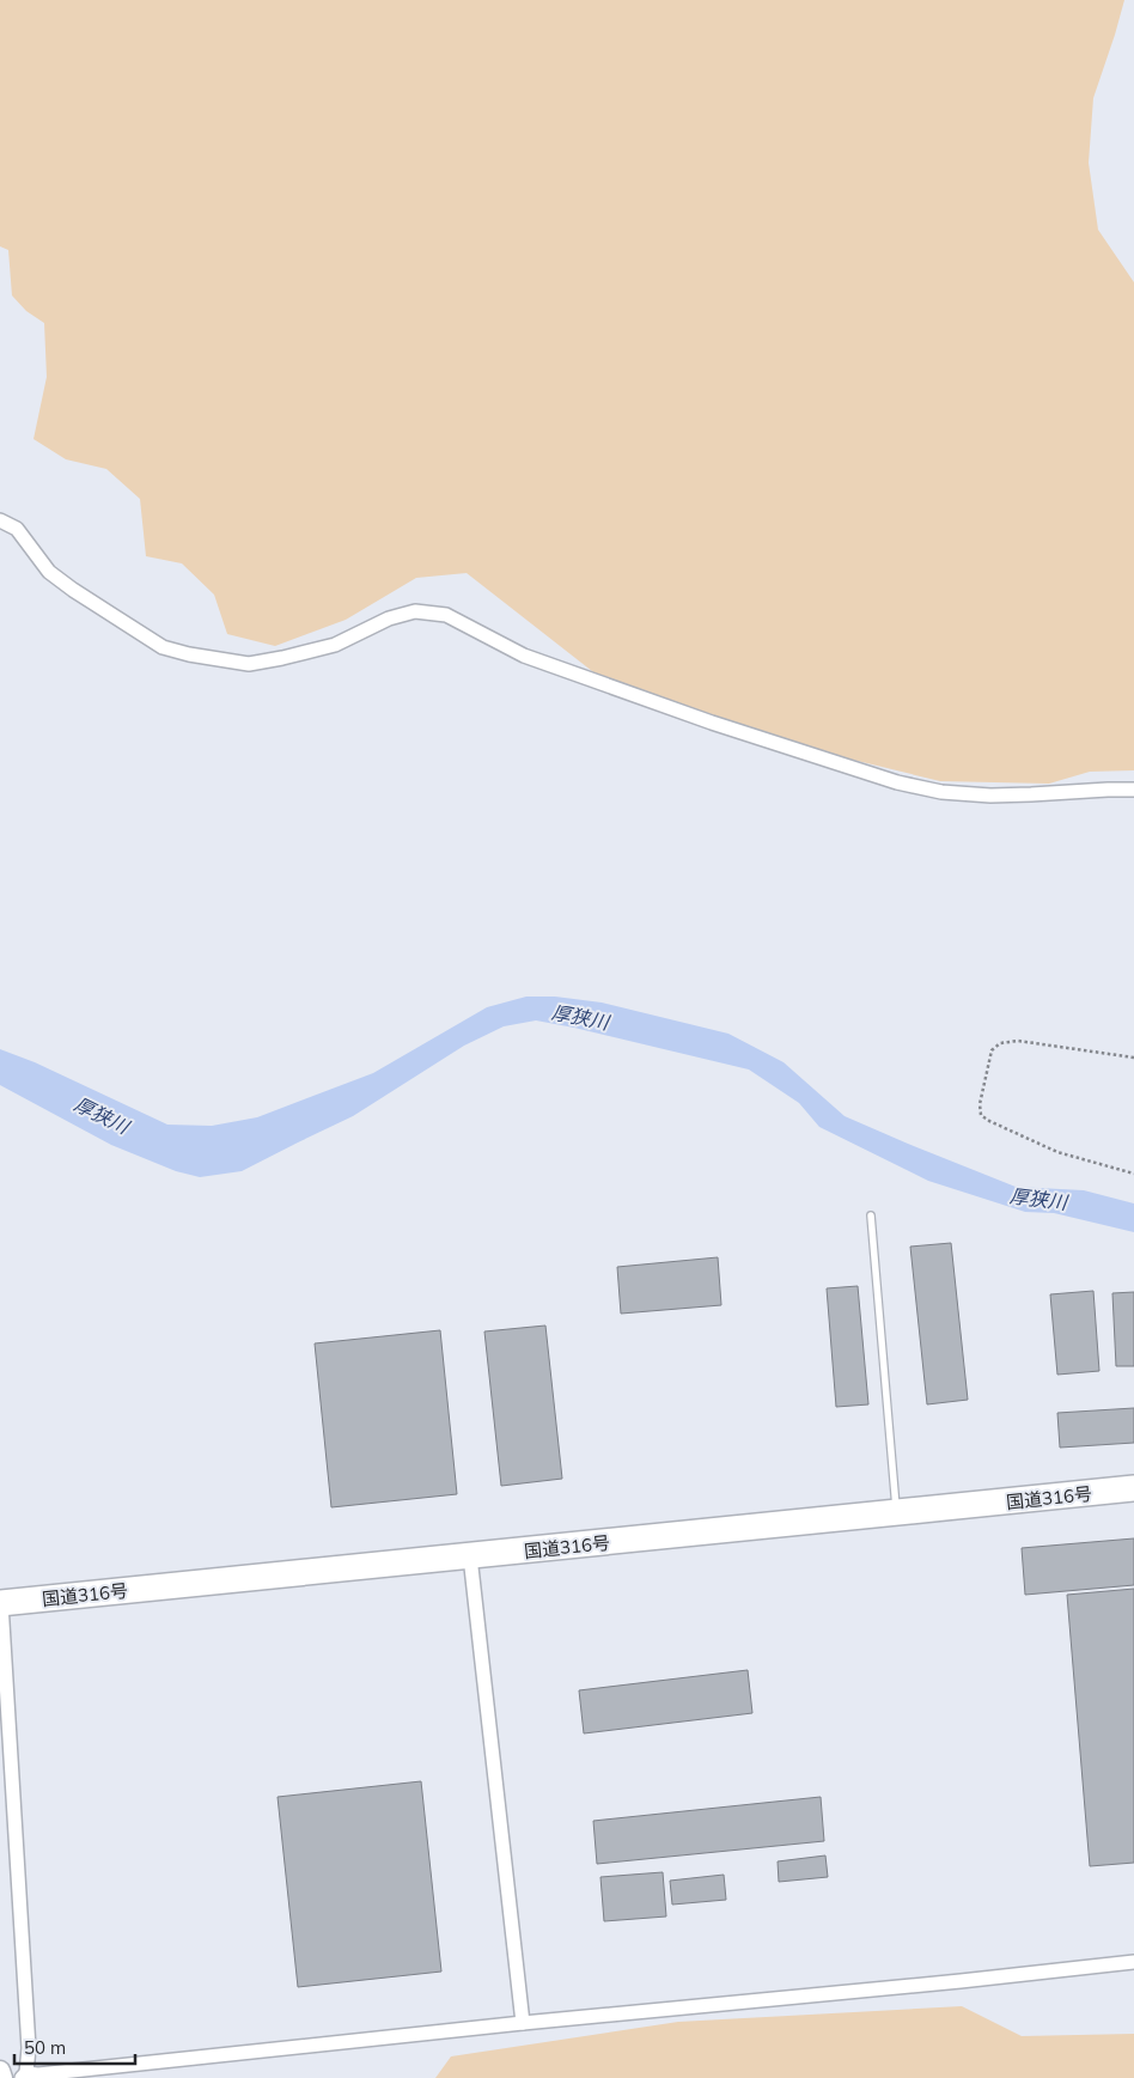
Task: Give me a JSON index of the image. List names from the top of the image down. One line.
{"streets":{"highway":["国道316号"]},"water":["厚狭川"],"scale_bar":"50 m"}
